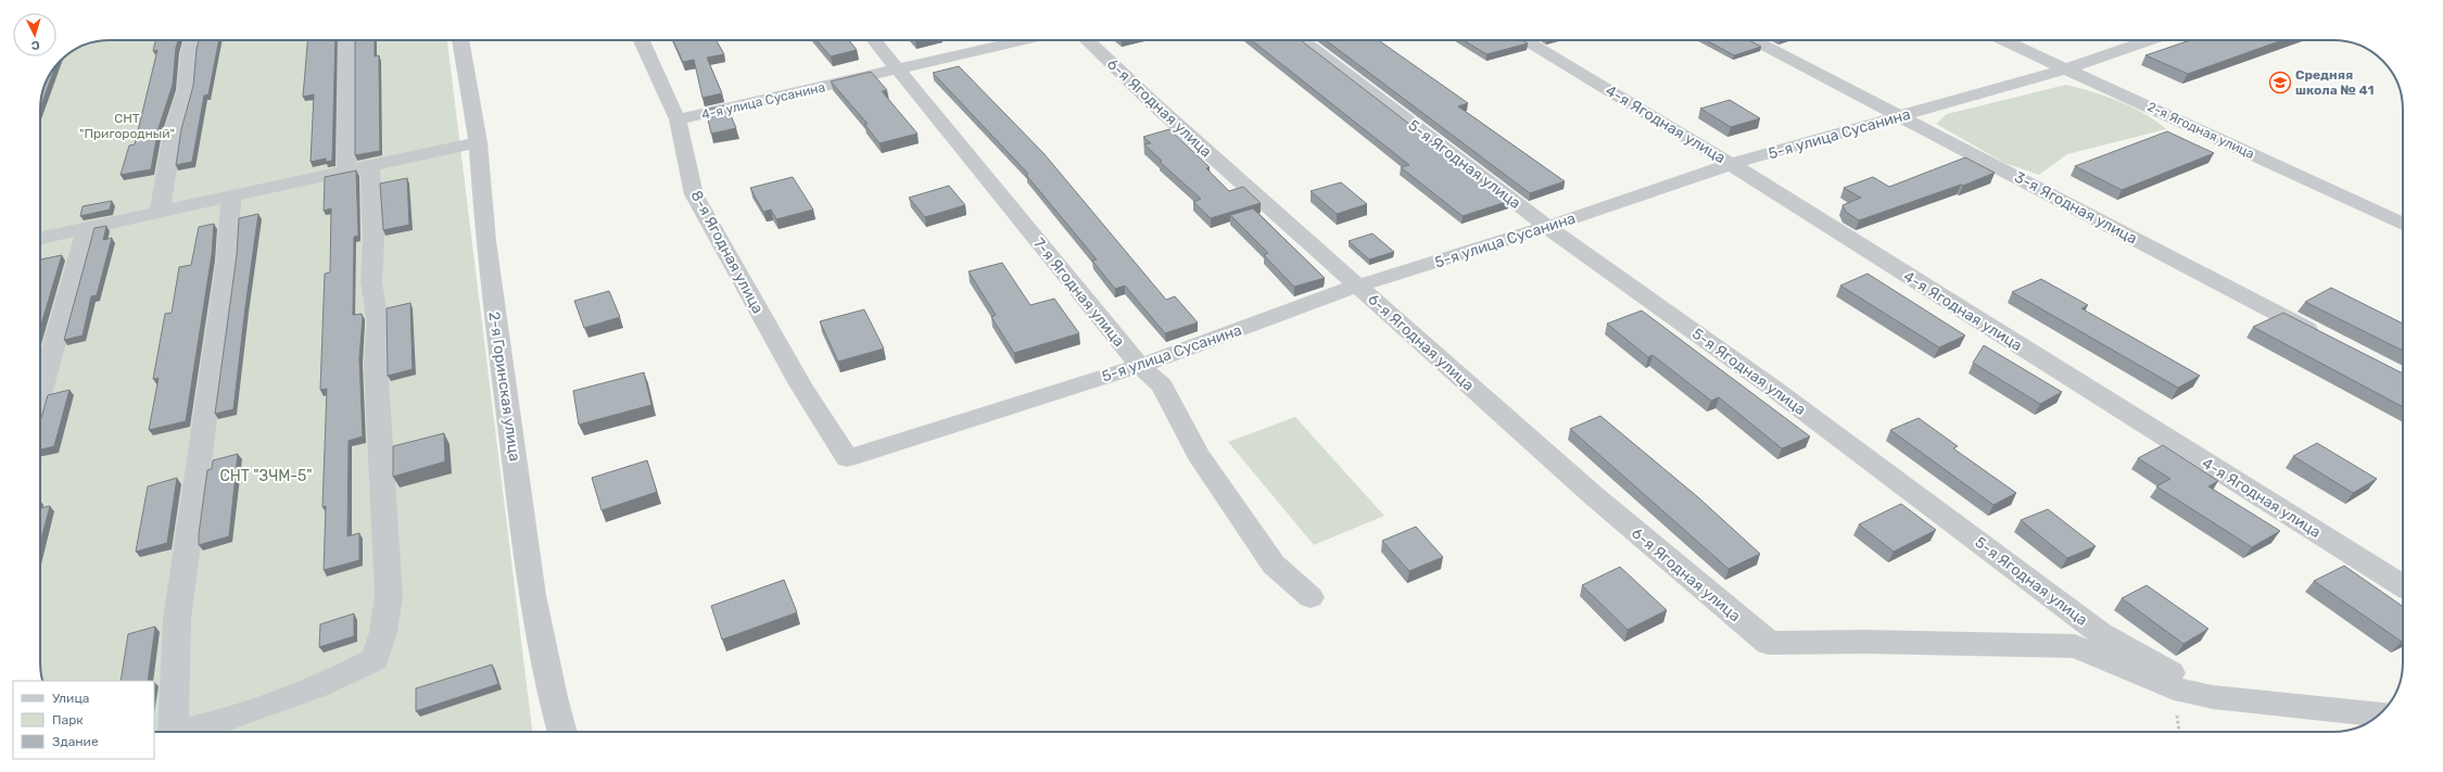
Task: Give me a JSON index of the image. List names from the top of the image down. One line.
{"streets":{"street":["4-я улица Сусанина","6-я Ягодная улица","4-я Ягодная улица","2-я Ягодная улица","5-я улица Сусанина","5-я Ягодная улица","3-я Ягодная улица","8-я Ягодная улица","7-я Ягодная улица","2-я Горинская улица"]},"crossings":[["4-я улица Сусанина","8-я Ягодная улица"],["4-я улица Сусанина","7-я Ягодная улица"],["6-я Ягодная улица","5-я улица Сусанина"],["6-я Ягодная улица","5-я Ягодная улица"],["4-я Ягодная улица","5-я улица Сусанина"],["2-я Ягодная улица","5-я улица Сусанина"],["5-я улица Сусанина","5-я Ягодная улица"],["5-я улица Сусанина","3-я Ягодная улица"],["5-я улица Сусанина","8-я Ягодная улица"],["5-я улица Сусанина","7-я Ягодная улица"]],"parks":["СНТ \"Пригородный\"","СНТ \"ЗЧМ-5\""],"places":{"school or university":["Средняя школа № 41"]},"legend":["Улица","Парк","Здание"],"north":"bottom"}
